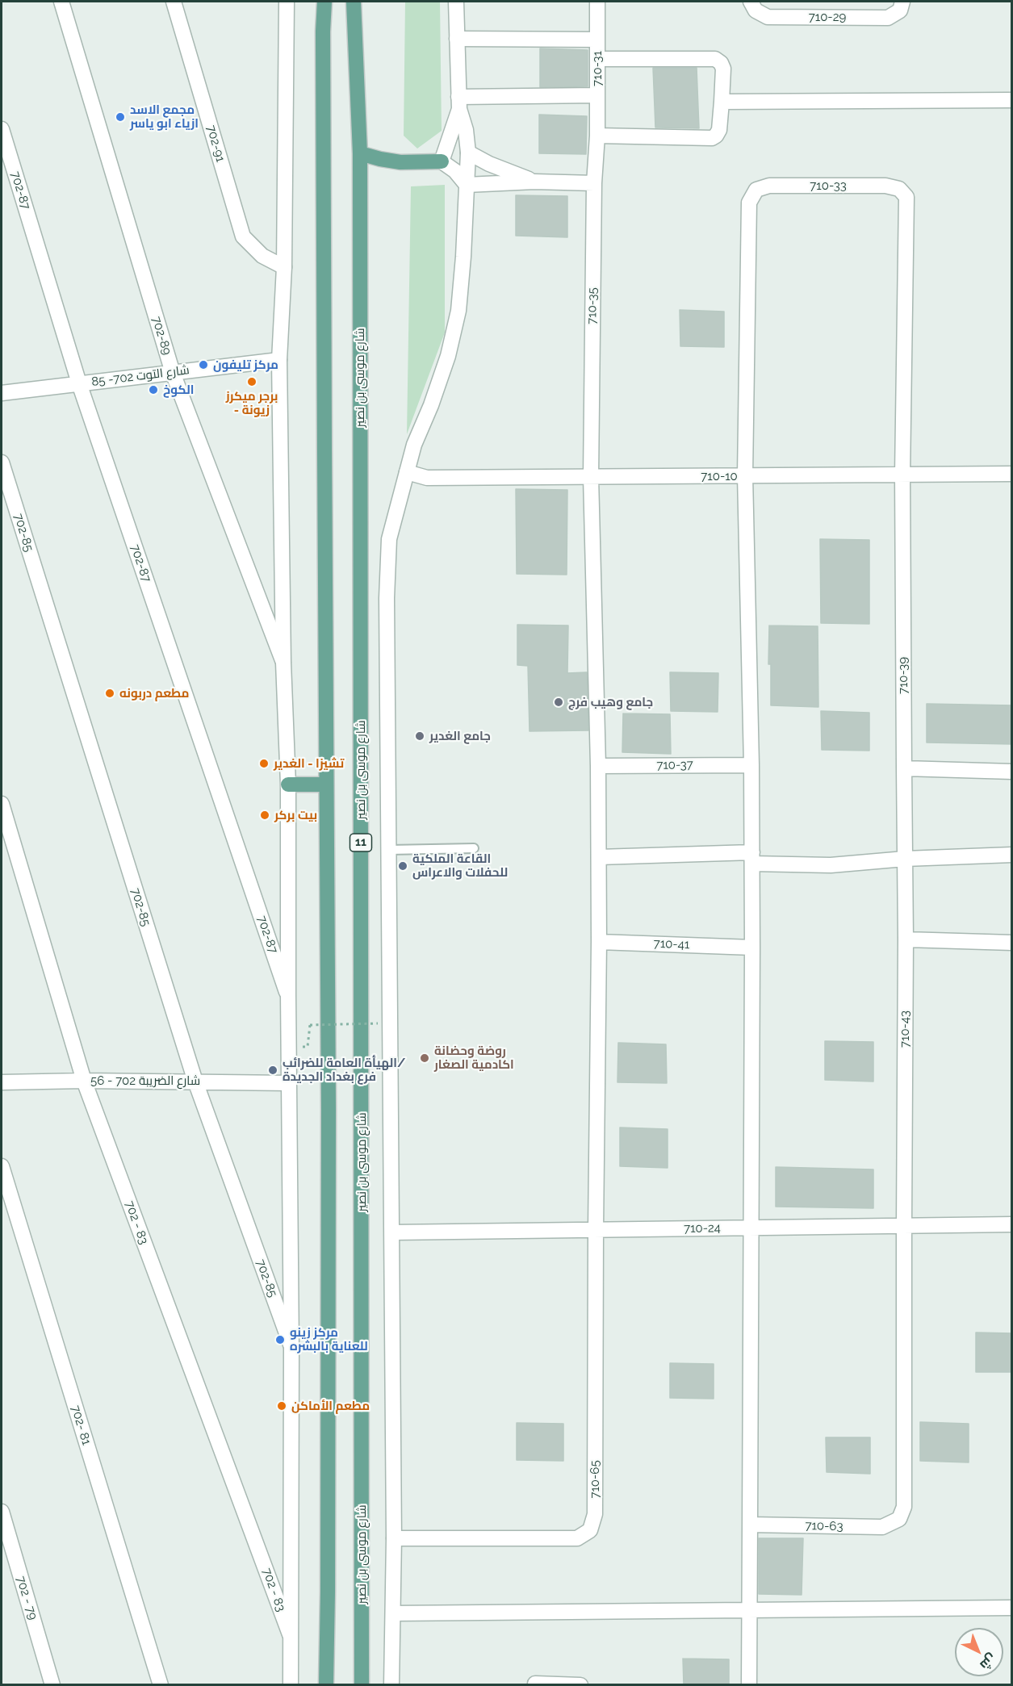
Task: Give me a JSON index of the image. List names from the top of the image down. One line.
{"streets":{"main road":["شارع موسى بن نصير","11"],"street":["710-29","710-31","702-91","710-33","702-87","710-35","702-89","شارع التوت 702- 85","710-10","702-85","710-39","710-37","710-41","710-43","شارع الضريبة 702 - 56","702 - 83","710-24","702- 81","710-65","710-63","702 - 79"]},"crossings":[["710-31","710-35"],["710-33","710-10"],["710-33","710-39"],["702-87","شارع التوت 702- 85"],["710-35","710-10"],["702-89","شارع التوت 702- 85"],["710-10","710-39"],["702-85","شارع الضريبة 702 - 56"],["710-39","710-43"],["710-43","710-24"],["710-43","710-63"],["شارع الضريبة 702 - 56","702 - 83"],["710-24","710-65"],["710-24","710-63"]],"places":["مجمع الاسد ازياء ابو ياسر","مركز تليفون","برجر ميكرز - زيونة","الكوخ","مطعم دربونه","جامع وهيب فرج","جامع الغدير","تشيزا - الغدير","بيت بركر","القاعة الملكية للحفلات والاعراس","روضة وحضانة اكادمية الصغار","الهيأة العامة للضرائب/ فرع بغداد الجديدة","مركز زينو للعناية بالبشره","مطعم الأماكن"],"north":"bottom right"}
